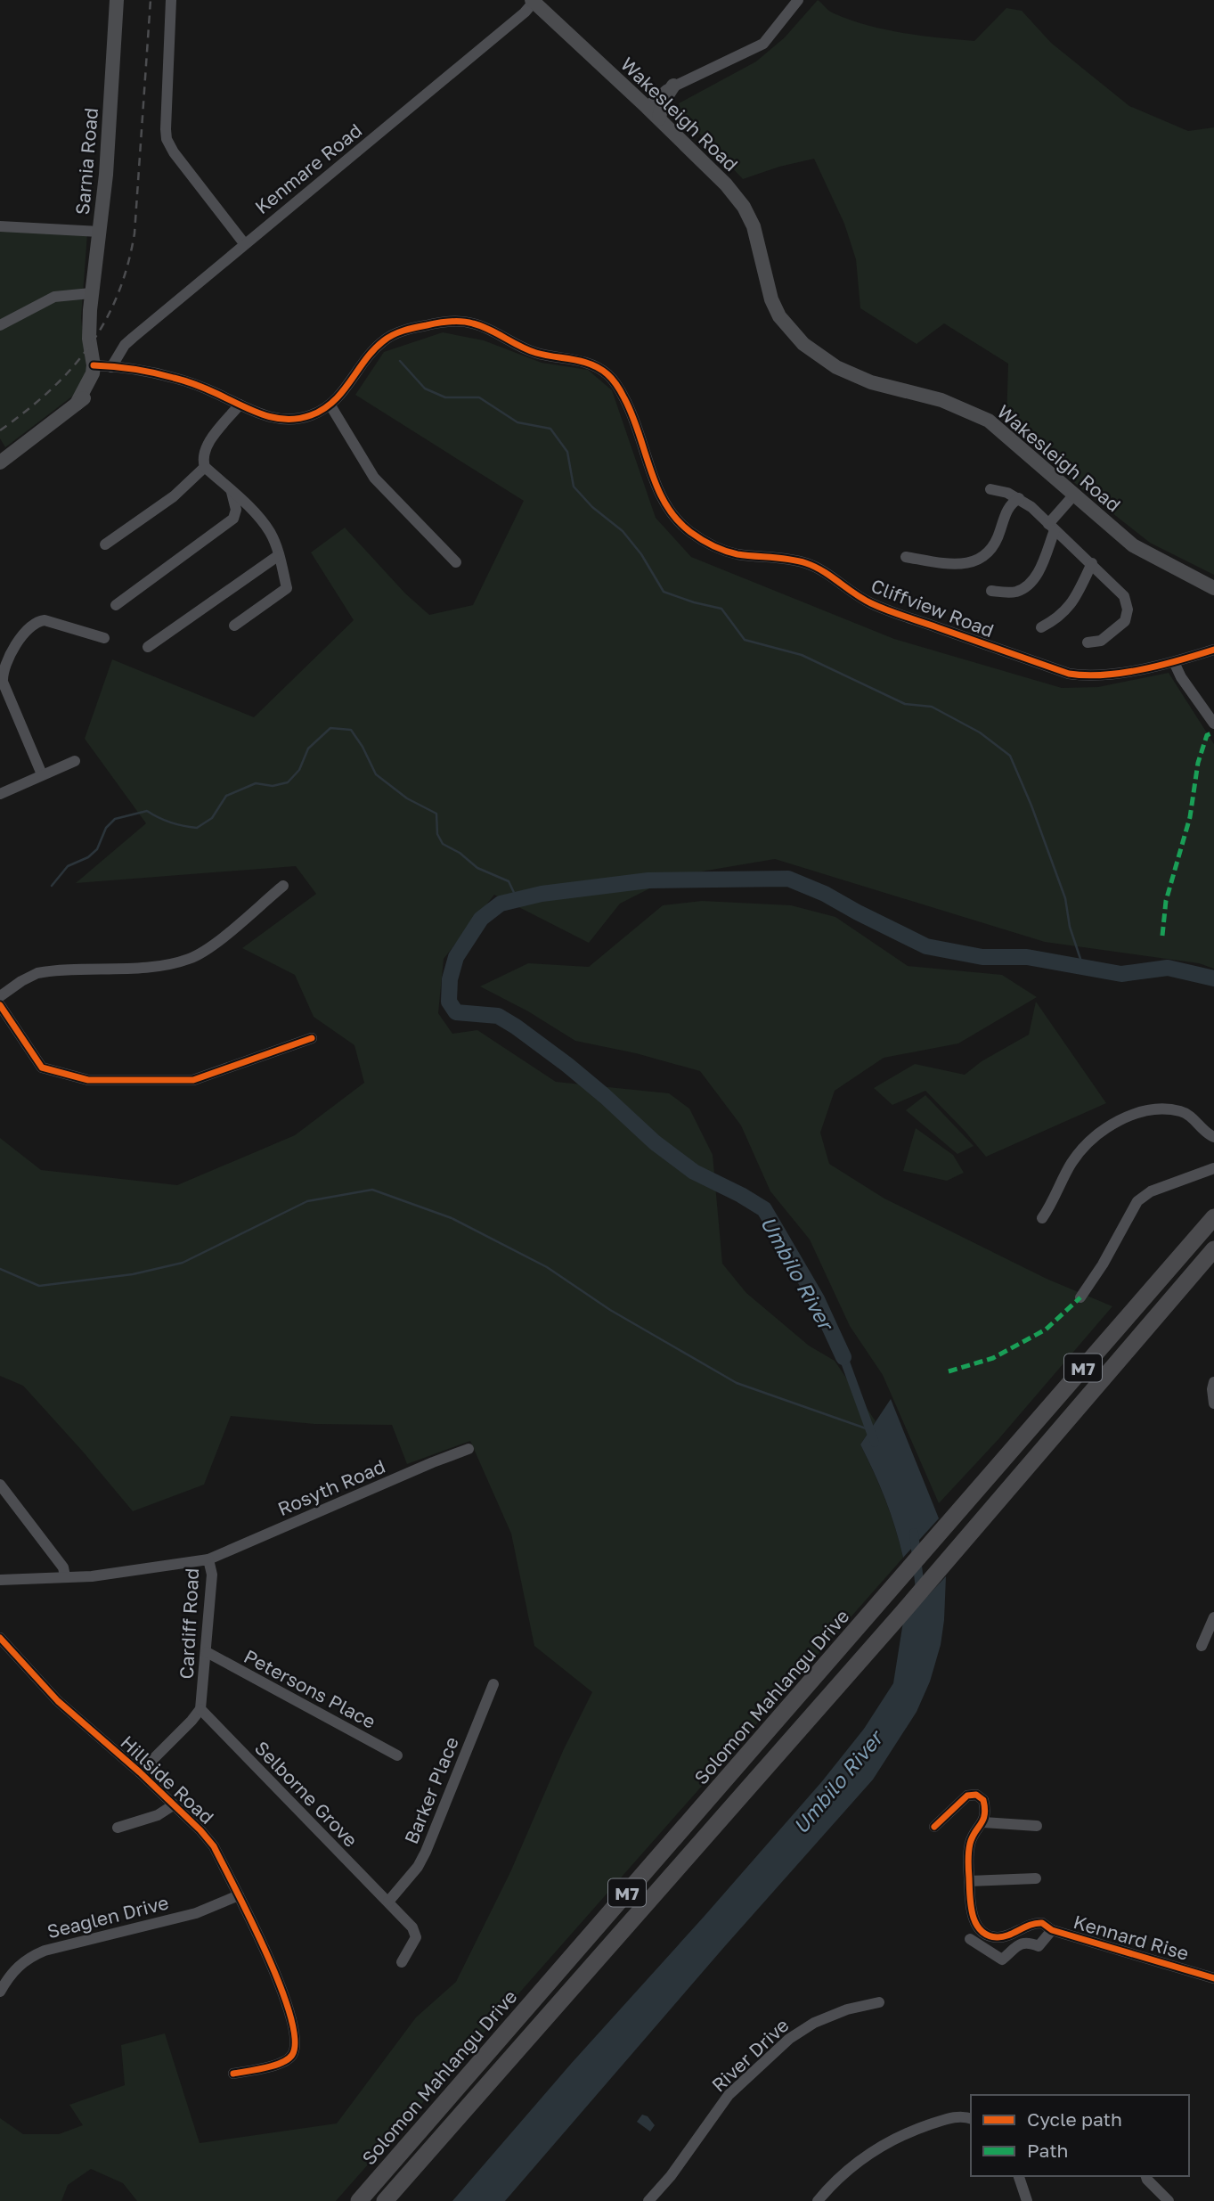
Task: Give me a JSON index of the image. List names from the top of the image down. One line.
{"streets":{"highway":["M7","Solomon Mahlangu Drive"],"main road":["Wakesleigh Road","Sarnia Road"],"street":["Kenmare Road","Cliffview Road","Rosyth Road","Cardiff Road","Petersons Place","Hillside Road","Barker Place","Selborne Grove","Seaglen Drive","Kennard Rise","River Drive"]},"crossings":[["Wakesleigh Road","Kenmare Road"],["Sarnia Road","Kenmare Road"],["Sarnia Road","Cliffview Road"],["Kenmare Road","Cliffview Road"],["Rosyth Road","Cardiff Road"],["Cardiff Road","Petersons Place"],["Cardiff Road","Selborne Grove"],["Hillside Road","Seaglen Drive"],["Barker Place","Selborne Grove"]],"water":["Umbilo River"],"legend":["Cycle path","Path"]}
